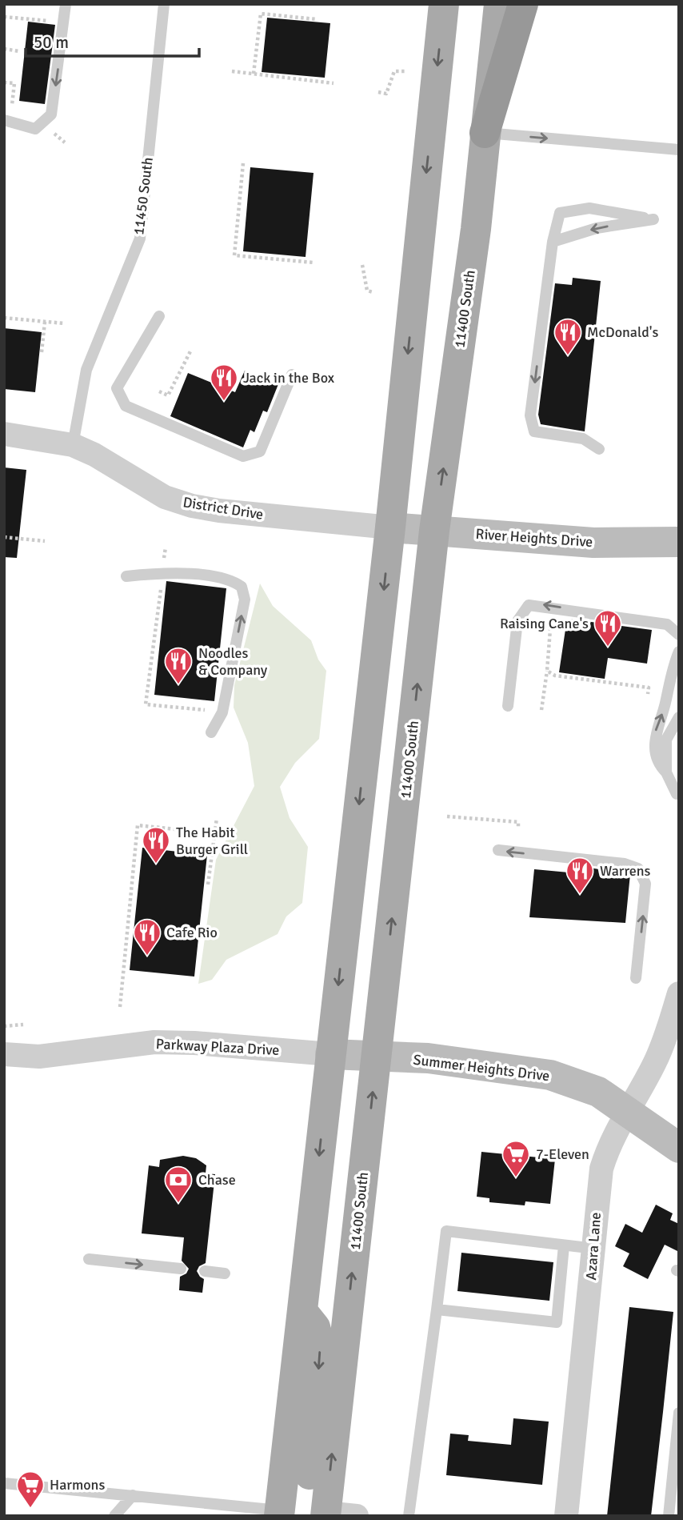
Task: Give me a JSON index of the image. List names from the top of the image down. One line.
{"streets":{"main road":["11400 South"],"street":["District Drive","River Heights Drive","Parkway Plaza Drive","Summer Heights Drive","Azara Lane"],"lane":["11450 South"]},"crossings":[["11450 South","District Drive"],["11400 South","River Heights Drive"],["11400 South","Summer Heights Drive"],["District Drive","River Heights Drive"],["Parkway Plaza Drive","Summer Heights Drive"],["Summer Heights Drive","Azara Lane"]],"places":{"restaurant":["McDonald's","Jack in the Box","Raising Cane's","Noodles & Company","The Habit Burger Grill","Warrens","Cafe Rio"],"supermarket":["7-Eleven","Harmons"],"bank":["Chase"]},"scale_bar":"50 m"}
